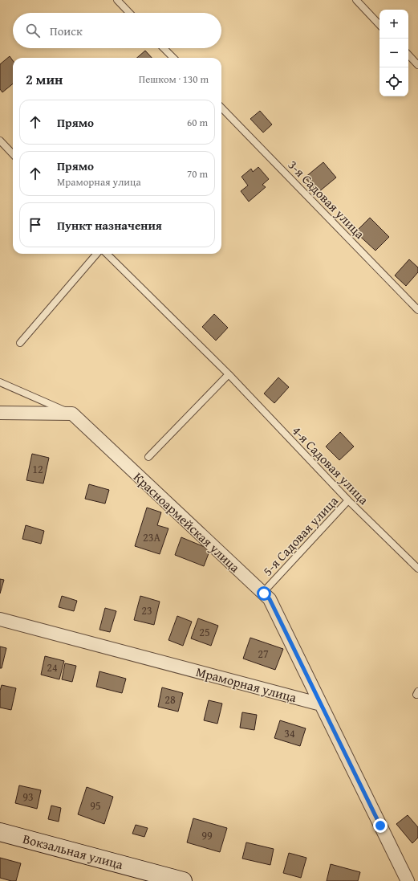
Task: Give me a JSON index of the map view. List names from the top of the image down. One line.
{"streets":{"main road":["Вокзальная улица"],"street":["Красноармейская улица","Мраморная улица"],"lane":["3-я Садовая улица","4-я Садовая улица","5-я Садовая улица"]},"crossings":[["4-я Садовая улица","5-я Садовая улица"],["Красноармейская улица","Мраморная улица"]],"house_numbers":["12","23А","23","25","27","24","28","34","93","95","99"],"page":{"map_buttons":["+","−"],"search":"Поиск","heading":["2 мин","Пешком · 130 m"],"list":[["Прямо","60 m"],["Прямо","Мраморная улица","70 m"],"Пункт назначения"]}}
